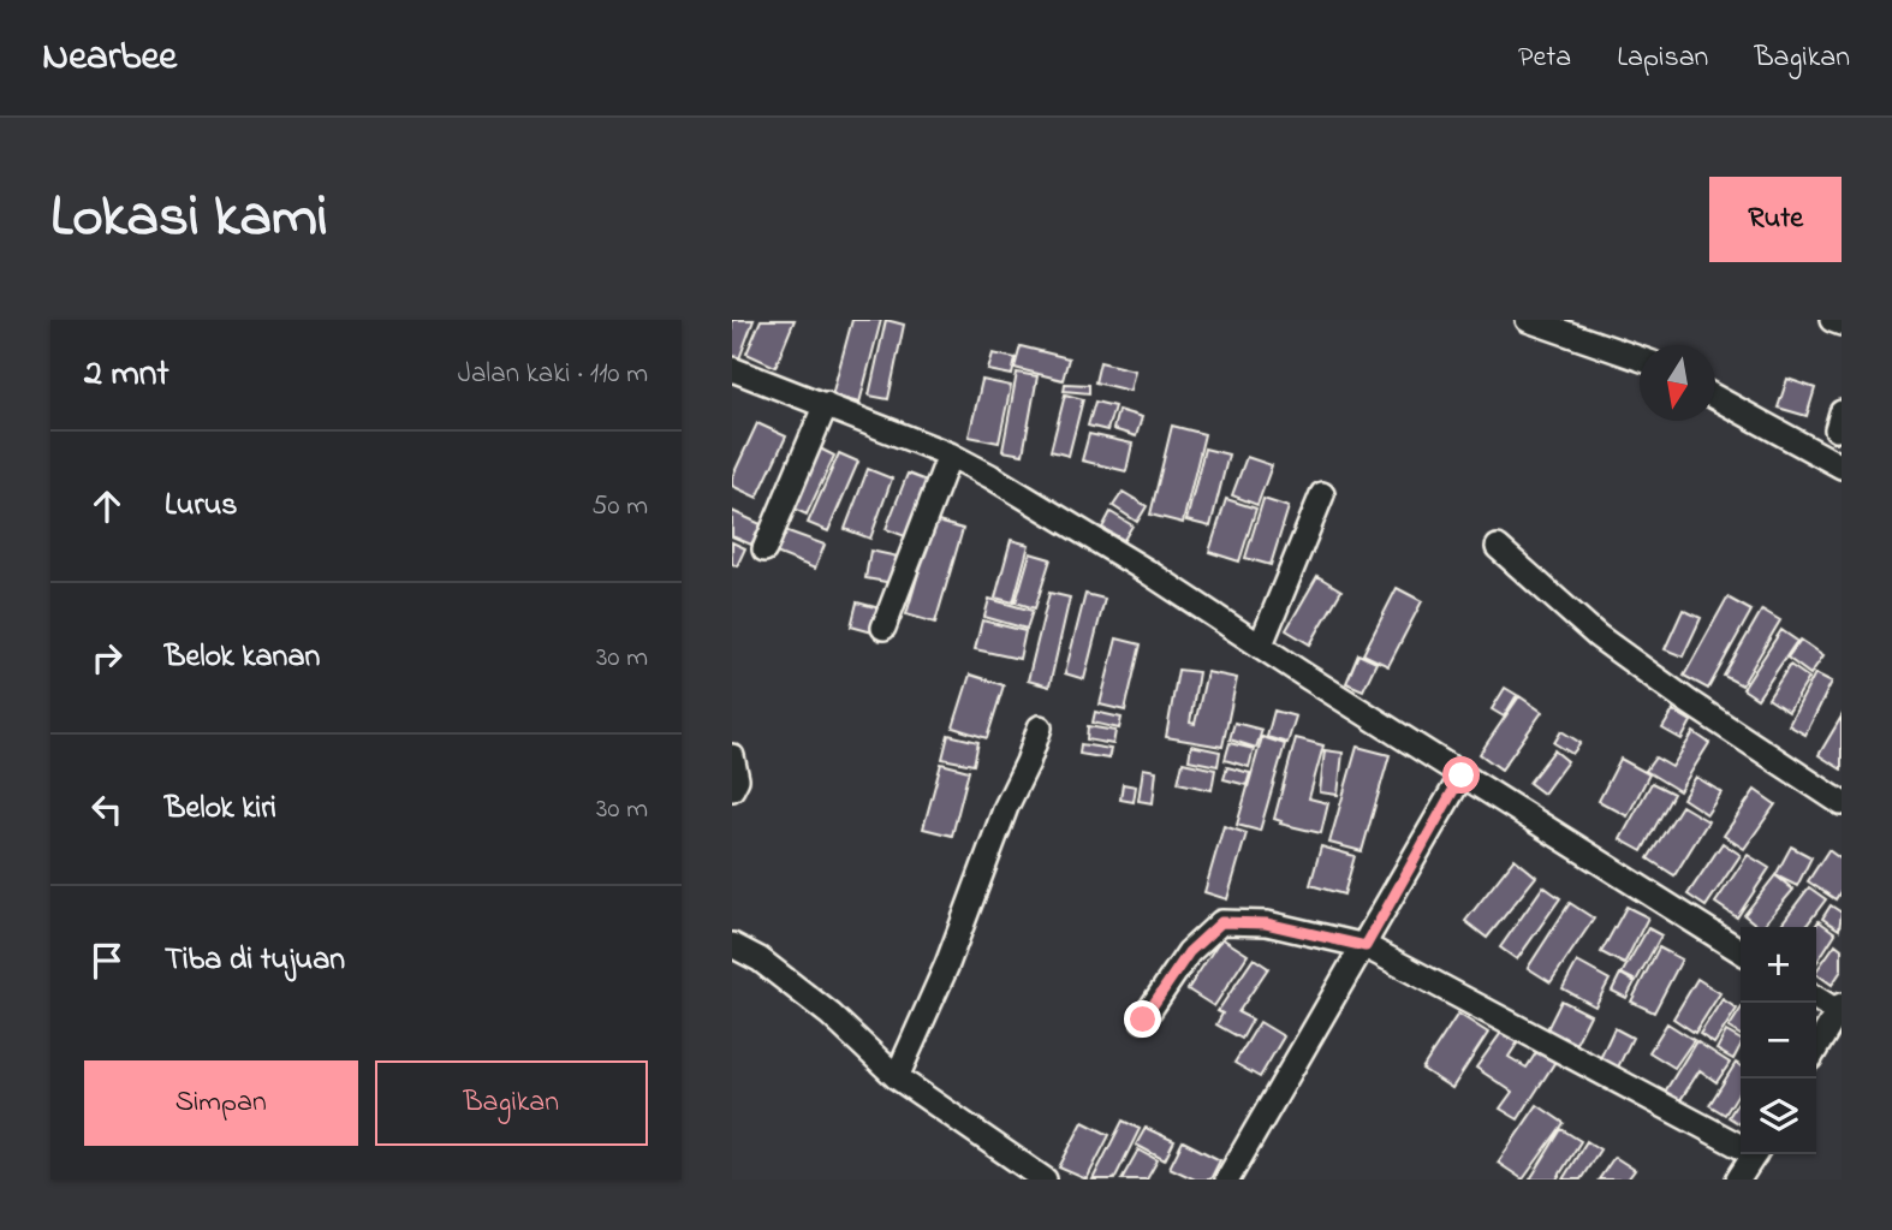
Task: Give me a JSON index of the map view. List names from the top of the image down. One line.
{"north":"bottom","page":{"header":"Nearbee","nav":["Peta","Lapisan","Bagikan"],"title":"Lokasi kami","buttons":["Rute",["Simpan","Bagikan"]],"heading":["2 mnt","Jalan kaki · 110 m"],"list":[["Lurus","50 m"],["Belok kanan","30 m"],["Belok kiri","30 m"],"Tiba di tujuan"],"map_buttons":["+","−"]}}
